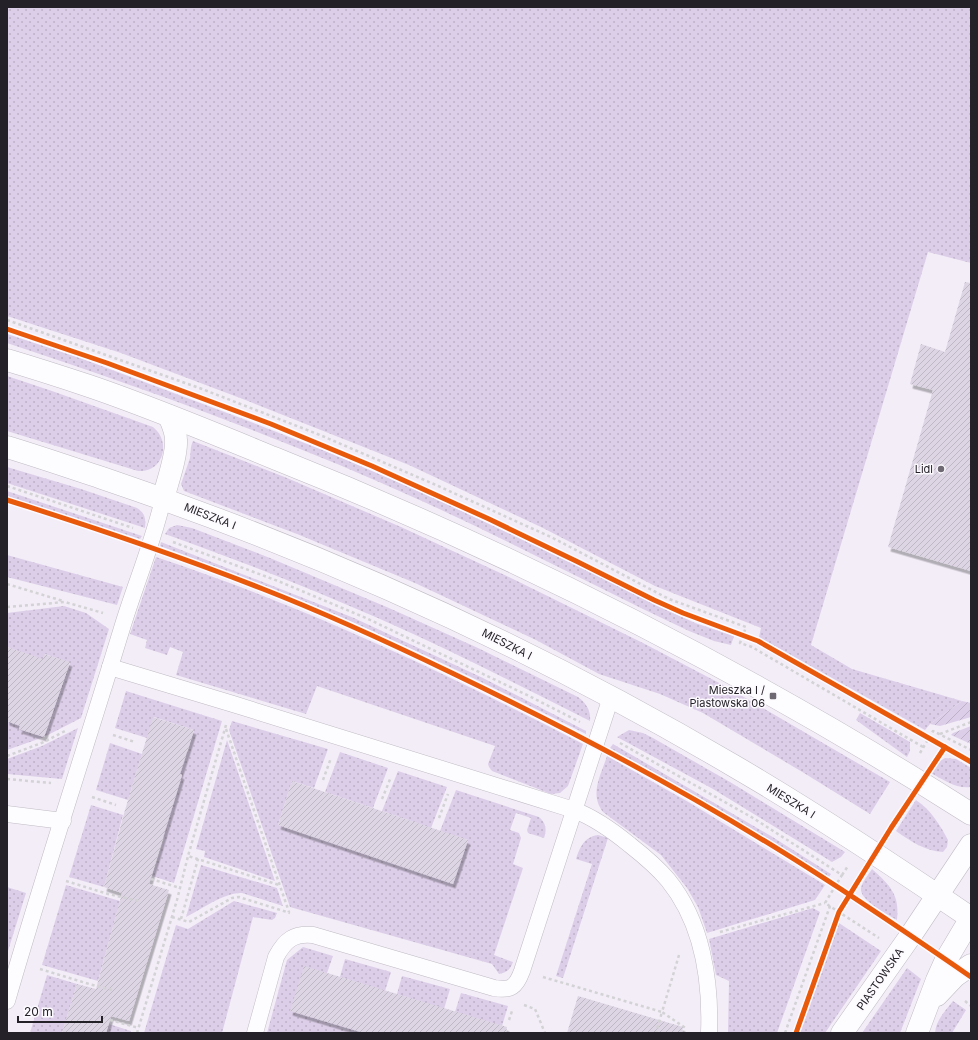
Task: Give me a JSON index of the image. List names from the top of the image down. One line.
{"streets":{"street":["MIESZKA I","PIASTOWSKA"]},"crossings":[["MIESZKA I","PIASTOWSKA"]],"places":{"other":["Lidl"],"transit":["Mieszka I / Piastowska 06"]},"scale_bar":"20 m"}
